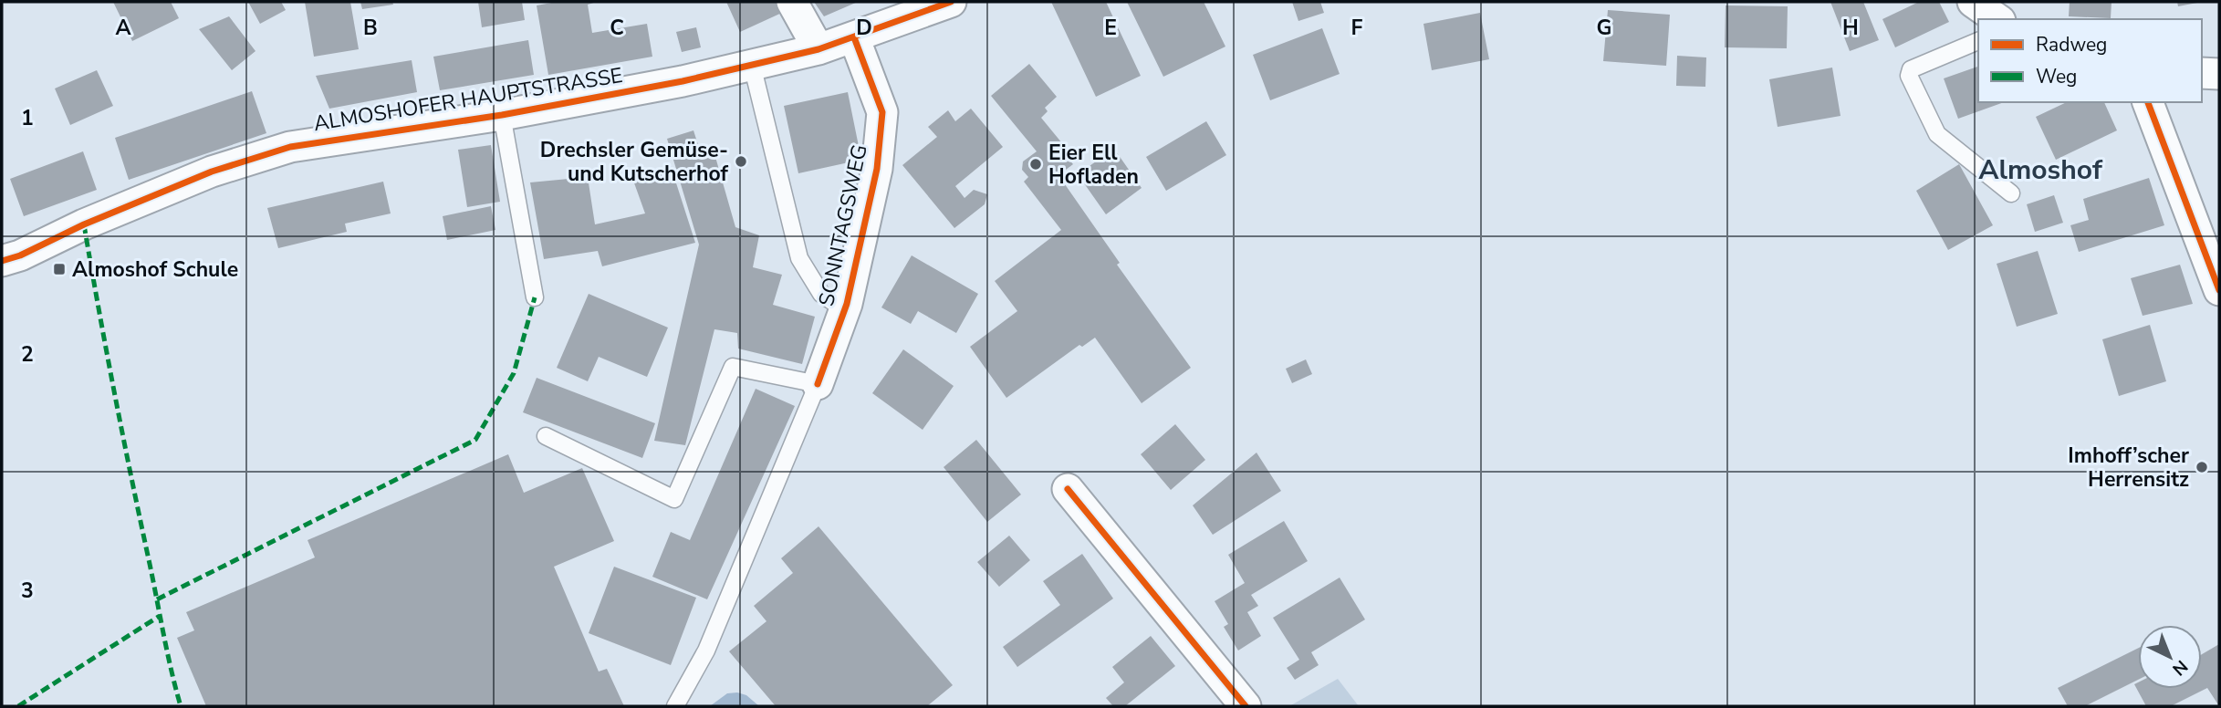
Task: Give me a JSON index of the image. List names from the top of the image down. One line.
{"streets":{"street":["ALMOSHOFER HAUPTSTRASSE","SONNTAGSWEG"]},"crossings":[["ALMOSHOFER HAUPTSTRASSE","SONNTAGSWEG"]],"districts":["Almoshof"],"places":{"other":["Drechsler Gemüse- und Kutscherhof","Eier Ell Hofladen","Imhoff’scher Herrensitz"],"transit":["Almoshof Schule"]},"legend":["Radweg","Weg"],"north":"bottom right","grid":{"columns":["A","B","C","D","E","F","G","H"],"rows":["1","2","3"]}}
